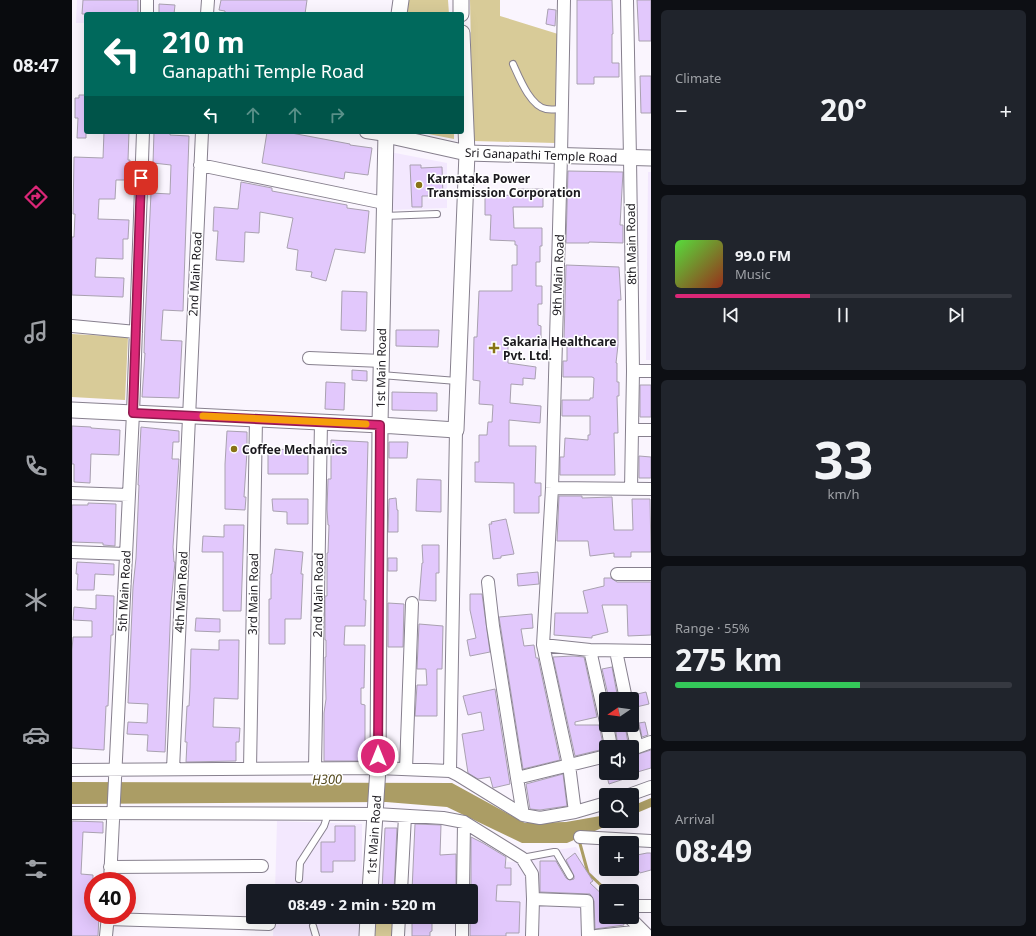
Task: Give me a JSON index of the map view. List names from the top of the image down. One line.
{"streets":{"street":["Sri Ganapathi Temple Road","8th Main Road","2nd Main Road","9th Main Road","1st Main Road","5th Main Road","4th Main Road","3rd Main Road"]},"crossings":[["Sri Ganapathi Temple Road","8th Main Road"],["Sri Ganapathi Temple Road","9th Main Road"],["2nd Main Road","4th Main Road"]],"water":["H300"],"places":{"other":["Karnataka Power Transmission Corporation","Coffee Mechanics"],"health":["Sakaria Healthcare Pvt. Ltd."]},"north":"left","page":{"tabs":"08:47","tile":["Climate",["33","km/h"],["Range · 55%","275 km"],["Arrival","08:49"]],"turn":["210 m","Ganapathi Temple Road"],"heat":["−","20°","+"],"song":["99.0 FM","Music"],"map_buttons":["+","−"],"limit":"40","trip":"08:49 · 2 min · 520 m"}}
